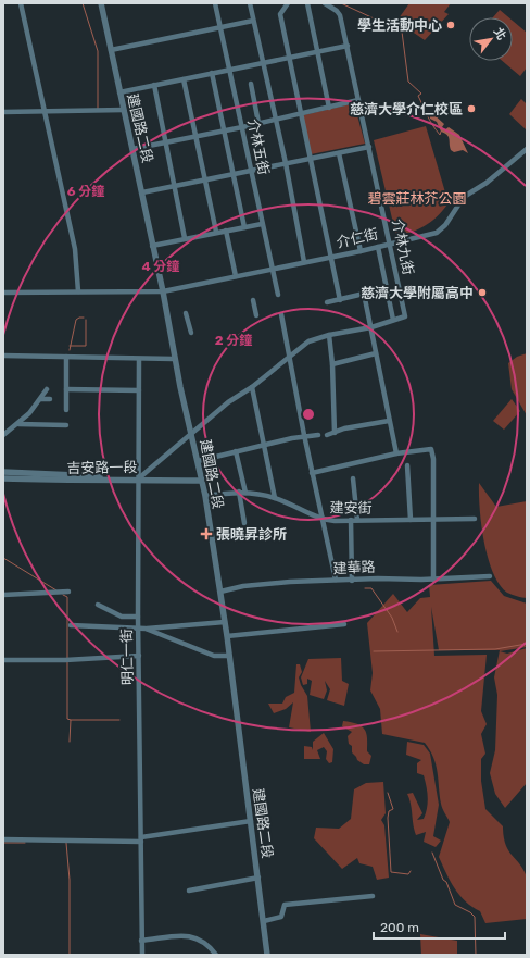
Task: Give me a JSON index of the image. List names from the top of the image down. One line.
{"streets":{"street":["建國路二段","介林五街","介仁街","介林九街","吉安路一段","建安街","建華路","明仁一街"]},"crossings":[["建國路二段","介仁街"],["建國路二段","吉安路一段"],["建國路二段","建安街"],["建國路二段","建華路"],["介林五街","介仁街"],["介仁街","介林九街"],["吉安路一段","明仁一街"]],"parks":["碧雲莊林芥公園"],"places":{"other":["學生活動中心","慈濟大學介仁校區","慈濟大學附屬高中"],"health":["張曉昇診所"]},"scale_bar":"200 m","north":"top right","rings":["6 分鐘","4 分鐘","2 分鐘"]}
